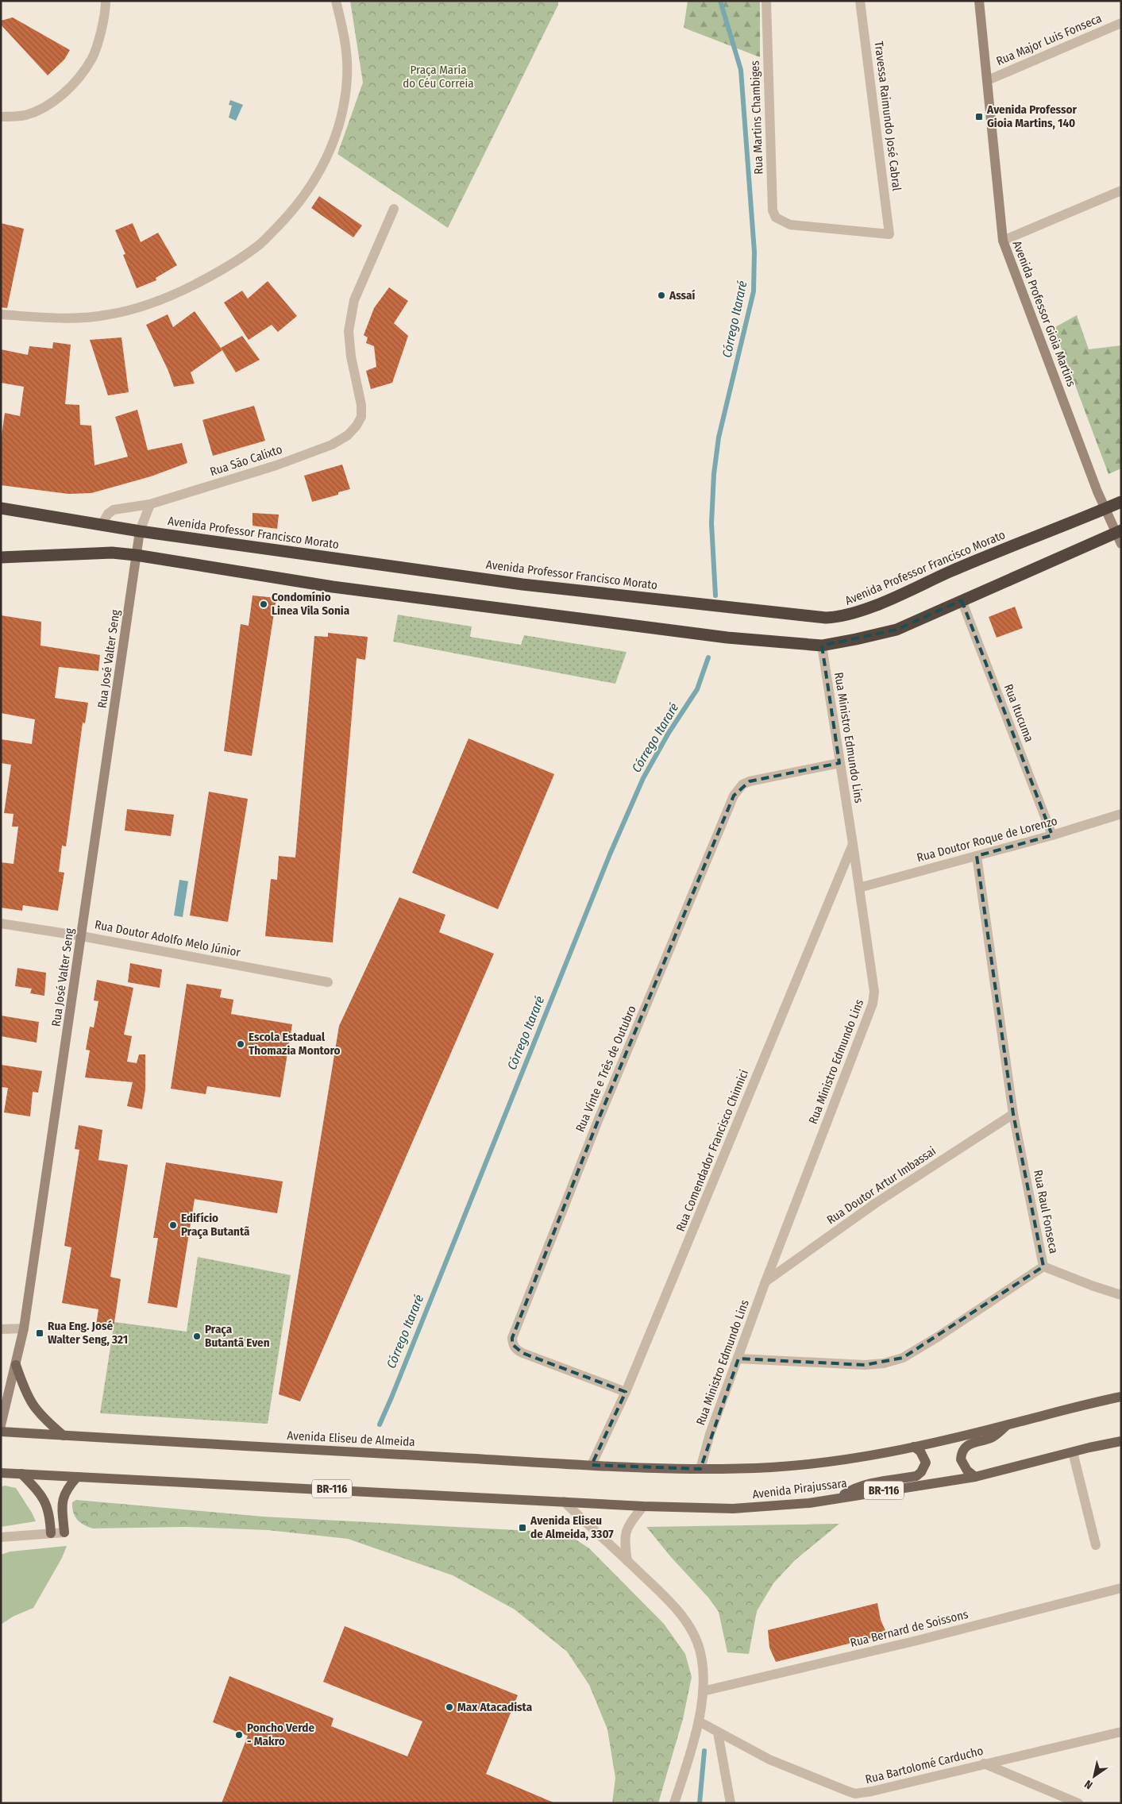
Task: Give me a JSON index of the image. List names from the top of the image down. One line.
{"streets":{"highway":["Avenida Professor Francisco Morato"],"main road":["Avenida Eliseu de Almeida","BR-116","Avenida Pirajussara"],"street":["Rua Major Luis Fonseca","Travessa Raimundo José Cabral","Rua Martins Chambiges","Avenida Professor Gioia Martins","Rua São Calixto","Rua José Valter Seng","Rua Itucuma","Rua Ministro Edmundo Lins","Rua Doutor Roque de Lorenzo","Rua Doutor Adolfo Melo Júnior","Rua Vinte e Três de Outubro","Rua Comendador Francisco Chinnici","Rua Doutor Artur Imbassai","Rua Raul Fonseca","Rua Bernard de Soissons","Rua Bartolomé Carducho"]},"crossings":[["Rua Major Luis Fonseca","Avenida Professor Gioia Martins"],["Travessa Raimundo José Cabral","Rua Martins Chambiges"],["Avenida Professor Gioia Martins","Avenida Professor Francisco Morato"],["Rua São Calixto","Avenida Professor Francisco Morato"],["Avenida Professor Francisco Morato","Rua José Valter Seng"],["Rua José Valter Seng","Rua Doutor Adolfo Melo Júnior"],["Rua Itucuma","Rua Doutor Roque de Lorenzo"],["Rua Ministro Edmundo Lins","Rua Doutor Roque de Lorenzo"],["Rua Ministro Edmundo Lins","Rua Vinte e Três de Outubro"],["Rua Ministro Edmundo Lins","Rua Comendador Francisco Chinnici"],["Rua Ministro Edmundo Lins","Rua Doutor Artur Imbassai"],["Rua Ministro Edmundo Lins","Rua Raul Fonseca"],["Rua Ministro Edmundo Lins","Avenida Eliseu de Almeida"],["Rua Ministro Edmundo Lins","Avenida Pirajussara"],["Rua Doutor Roque de Lorenzo","Rua Raul Fonseca"],["Rua Vinte e Três de Outubro","Rua Comendador Francisco Chinnici"],["Rua Comendador Francisco Chinnici","Avenida Eliseu de Almeida"],["Rua Doutor Artur Imbassai","Rua Raul Fonseca"],["Avenida Eliseu de Almeida","Avenida Pirajussara"],["BR-116","Avenida Pirajussara"]],"water":["Córrego Itararé"],"parks":["Praça Maria do Céu Correia"],"places":{"transit":["Avenida Professor Gioia Martins, 140","Rua Eng. José Walter Seng, 321","Avenida Eliseu de Almeida, 3307"],"other":["Assaí","Condomínio Linea Vila Sonia","Escola Estadual Thomazia Montoro","Edifício Praça Butantã","Praça Butantã Even","Max Atacadista","Poncho Verde - Makro"]},"north":"bottom left"}
